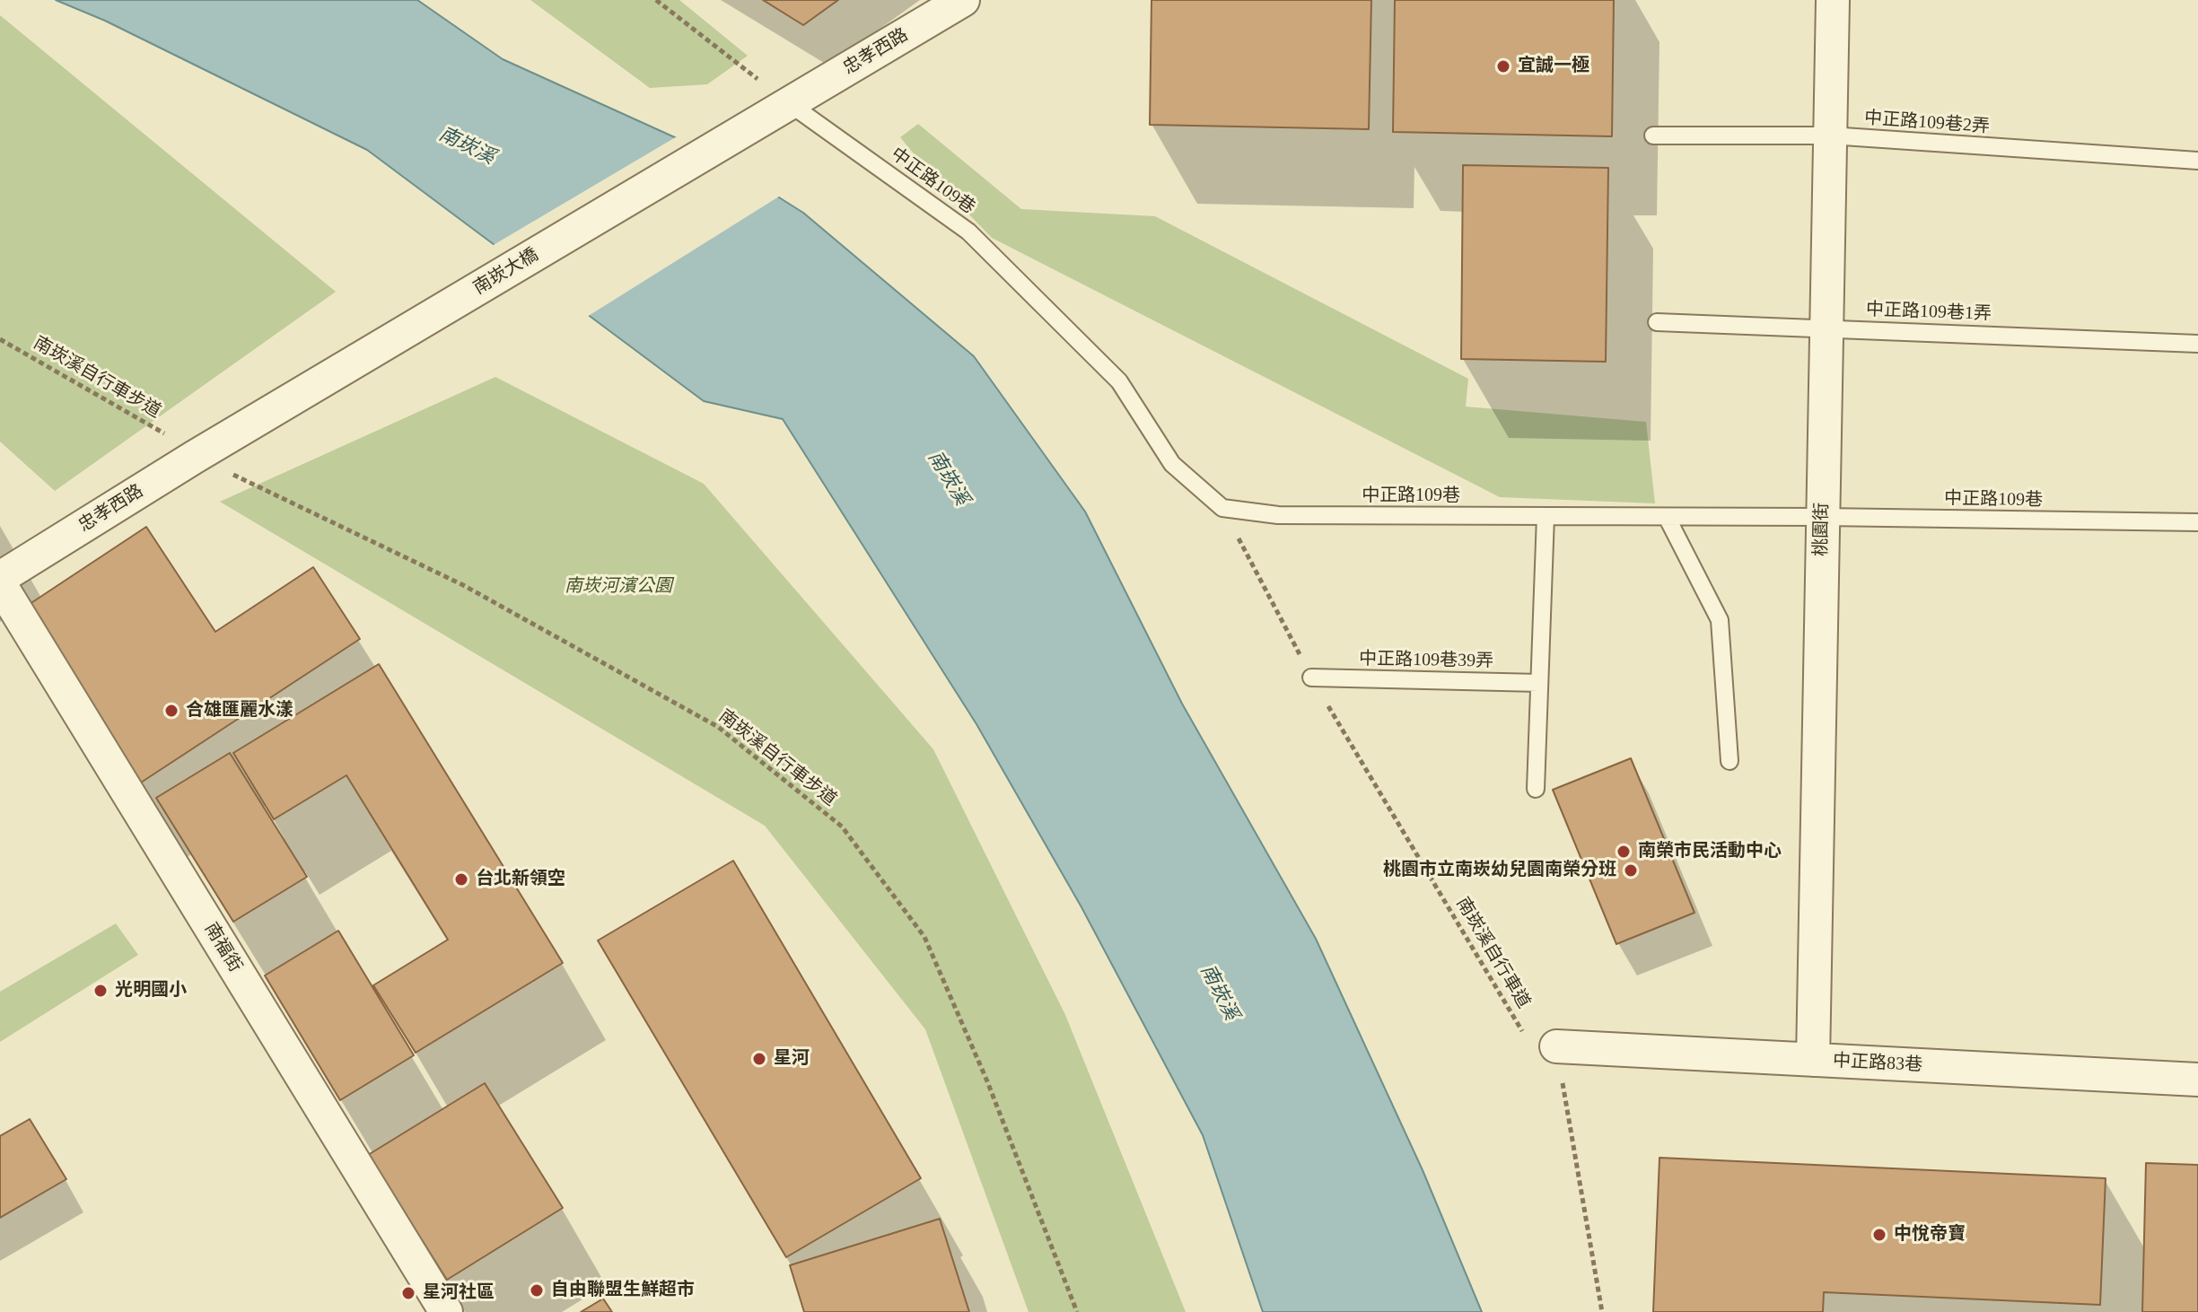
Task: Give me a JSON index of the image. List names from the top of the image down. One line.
{"streets":{"street":["忠孝西路","南崁大橋","桃園街","南福街","中正路83巷"],"lane":["中正路109巷2弄","中正路109巷","中正路109巷1弄","中正路109巷39弄"],"path":["南崁溪自行車步道","南崁溪自行車道"]},"crossings":[["忠孝西路","中正路109巷"],["忠孝西路","南崁大橋"],["忠孝西路","南崁溪自行車步道"],["中正路109巷2弄","桃園街"],["中正路109巷","南崁大橋"],["中正路109巷","桃園街"],["中正路109巷","南崁溪自行車道"],["南崁大橋","南崁溪自行車步道"],["中正路109巷1弄","桃園街"],["桃園街","中正路83巷"],["中正路109巷39弄","南崁溪自行車道"],["南崁溪自行車道","中正路83巷"]],"water":["南崁溪"],"parks":["南崁河濱公園"],"places":["宜誠一極","合雄匯麗水漾","南榮市民活動中心","桃園市立南崁幼兒園南榮分班","台北新領空","光明國小","星河","中悅帝寶","自由聯盟生鮮超市","星河社區"]}
